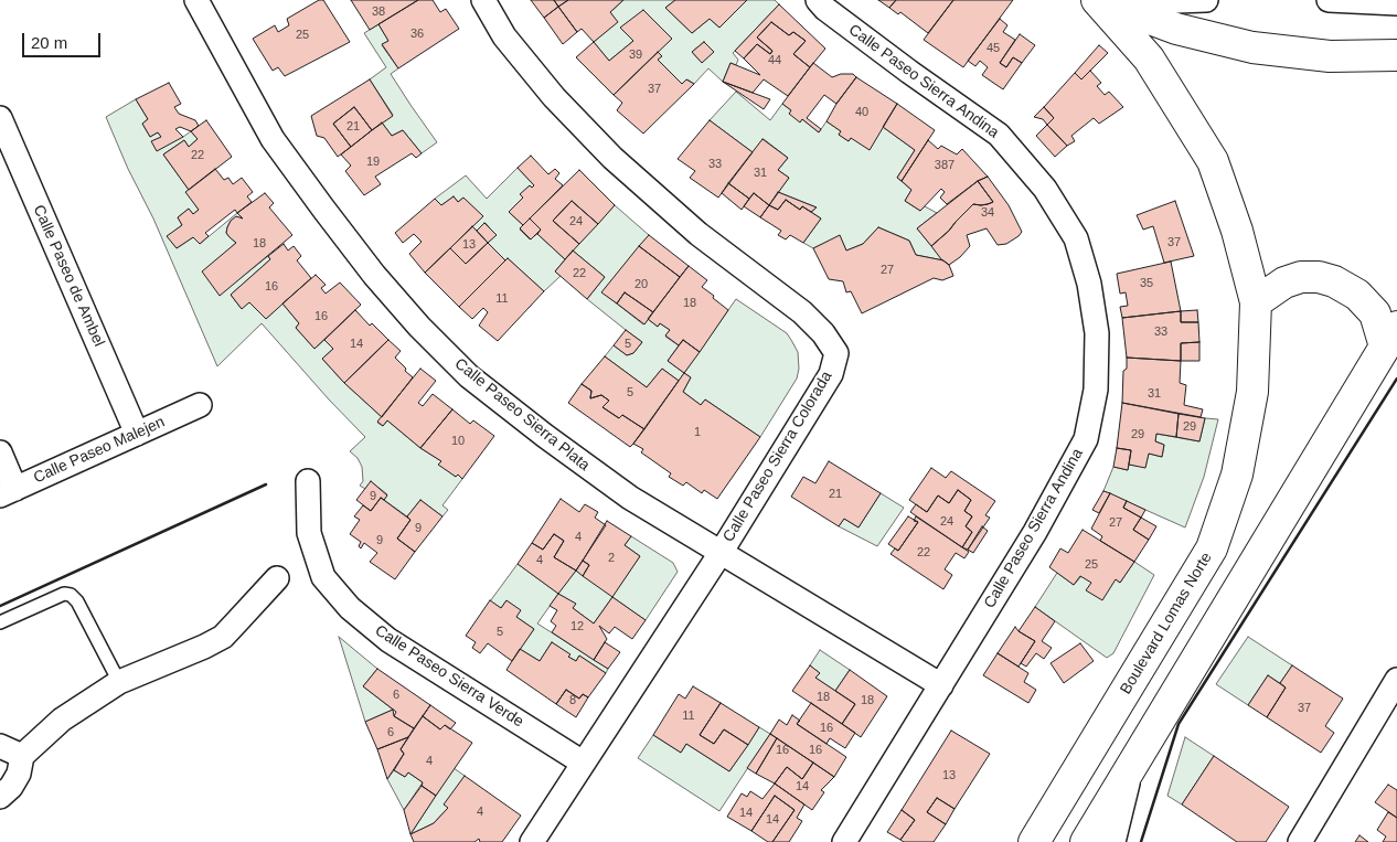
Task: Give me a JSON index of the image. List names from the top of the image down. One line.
{"streets":{"street":["Calle Paseo Sierra Andina","Calle Paseo de Ambel","Calle Paseo Sierra Plata","Calle Paseo Malejen","Calle Paseo Sierra Colorada","Boulevard Lomas Norte","Calle Paseo Sierra Verde"]},"crossings":[["Calle Paseo Sierra Andina","Calle Paseo Sierra Plata"],["Calle Paseo de Ambel","Calle Paseo Malejen"],["Calle Paseo Sierra Plata","Calle Paseo Sierra Colorada"],["Calle Paseo Sierra Colorada","Calle Paseo Sierra Verde"]],"house_numbers":["38","36","25","45","39","44","37","40","21","22","19","33","387","31","34","24","37","18","13","27","22","35","20","16","11","18","16","33","14","5","5","31","29","1","29","10","21","9","24","27","9","4","9","22","2","4","25","12","5","6","18","8","18","37","11","16","6","16","16","4","13","14","4","14","14"],"scale_bar":"20 m"}
